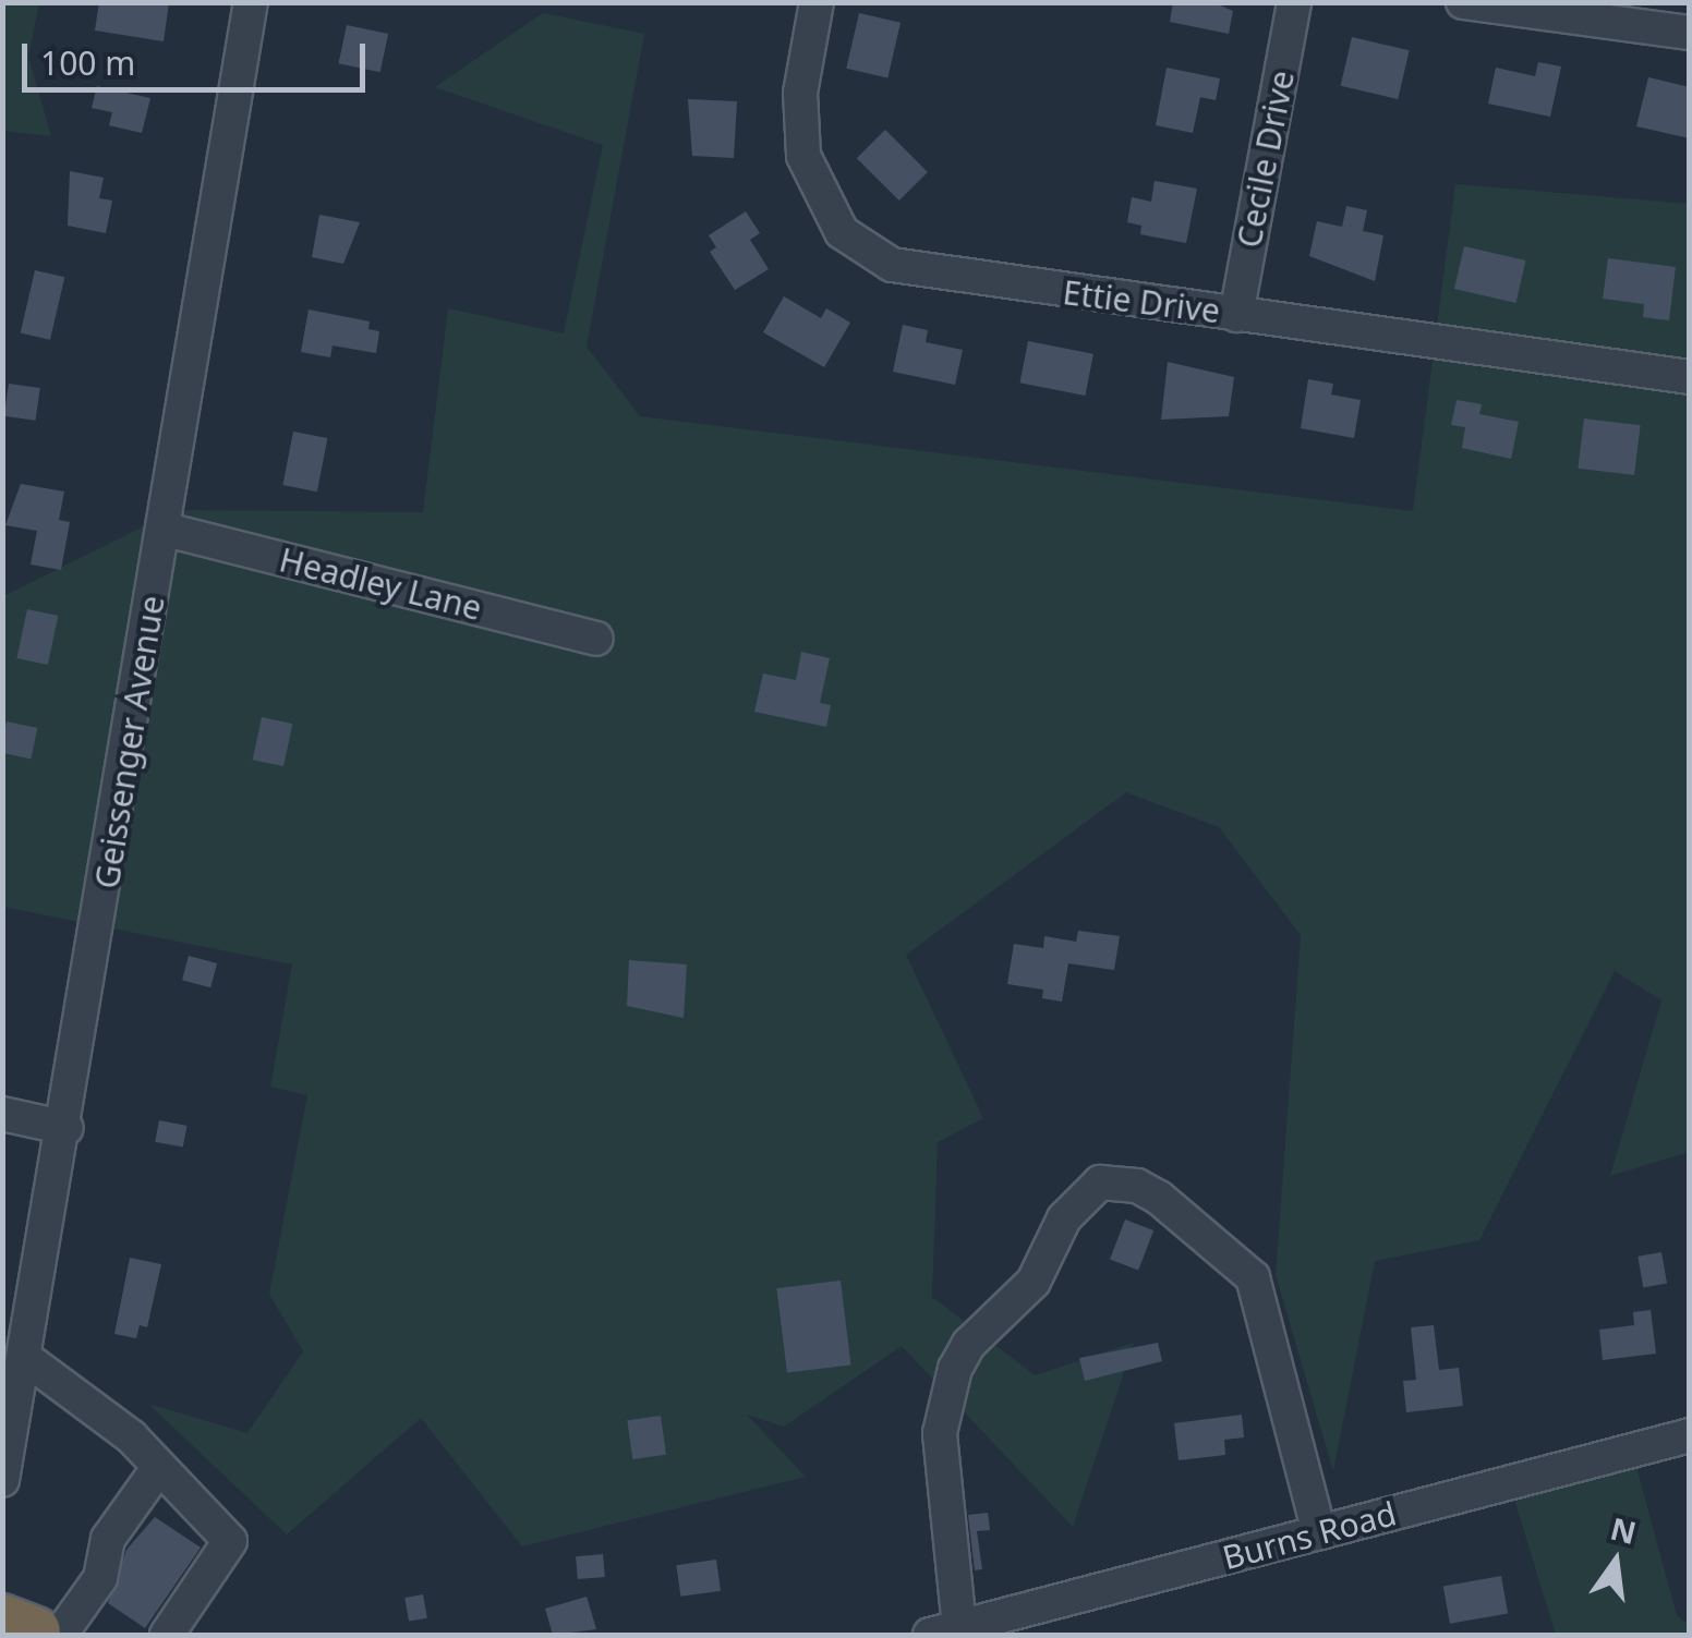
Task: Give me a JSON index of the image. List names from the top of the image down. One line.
{"streets":{"street":["Cecile Drive","Ettie Drive","Headley Lane","Geissenger Avenue","Burns Road"]},"crossings":[["Cecile Drive","Ettie Drive"],["Headley Lane","Geissenger Avenue"]],"scale_bar":"100 m","north":"top"}
